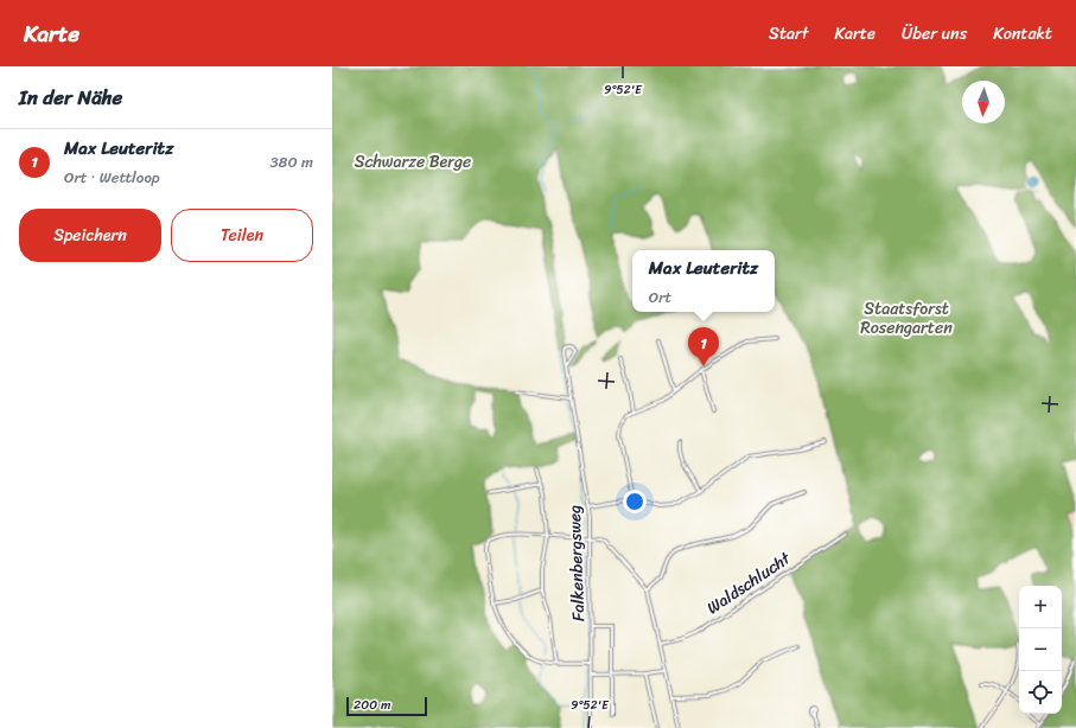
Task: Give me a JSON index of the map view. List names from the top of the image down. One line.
{"streets":{"street":["Falkenbergsweg","Waldschlucht"]},"parks":["Schwarze Berge","Staatsforst Rosengarten"],"scale_bar":"200 m","north":"bottom","page":{"header":"Karte","nav":["Start","Karte","Über uns","Kontakt"],"heading":"In der Nähe","list":[{"mark":"1","name":"Max Leuteritz","note":"Ort · Wettloop","value":"380 m"}],"buttons":["Speichern","Teilen"],"popup":["Max Leuteritz","Ort"],"pins":"1","map_buttons":["+","−"],"scale":"200 m"},"coordinates":["9°52'E"]}
